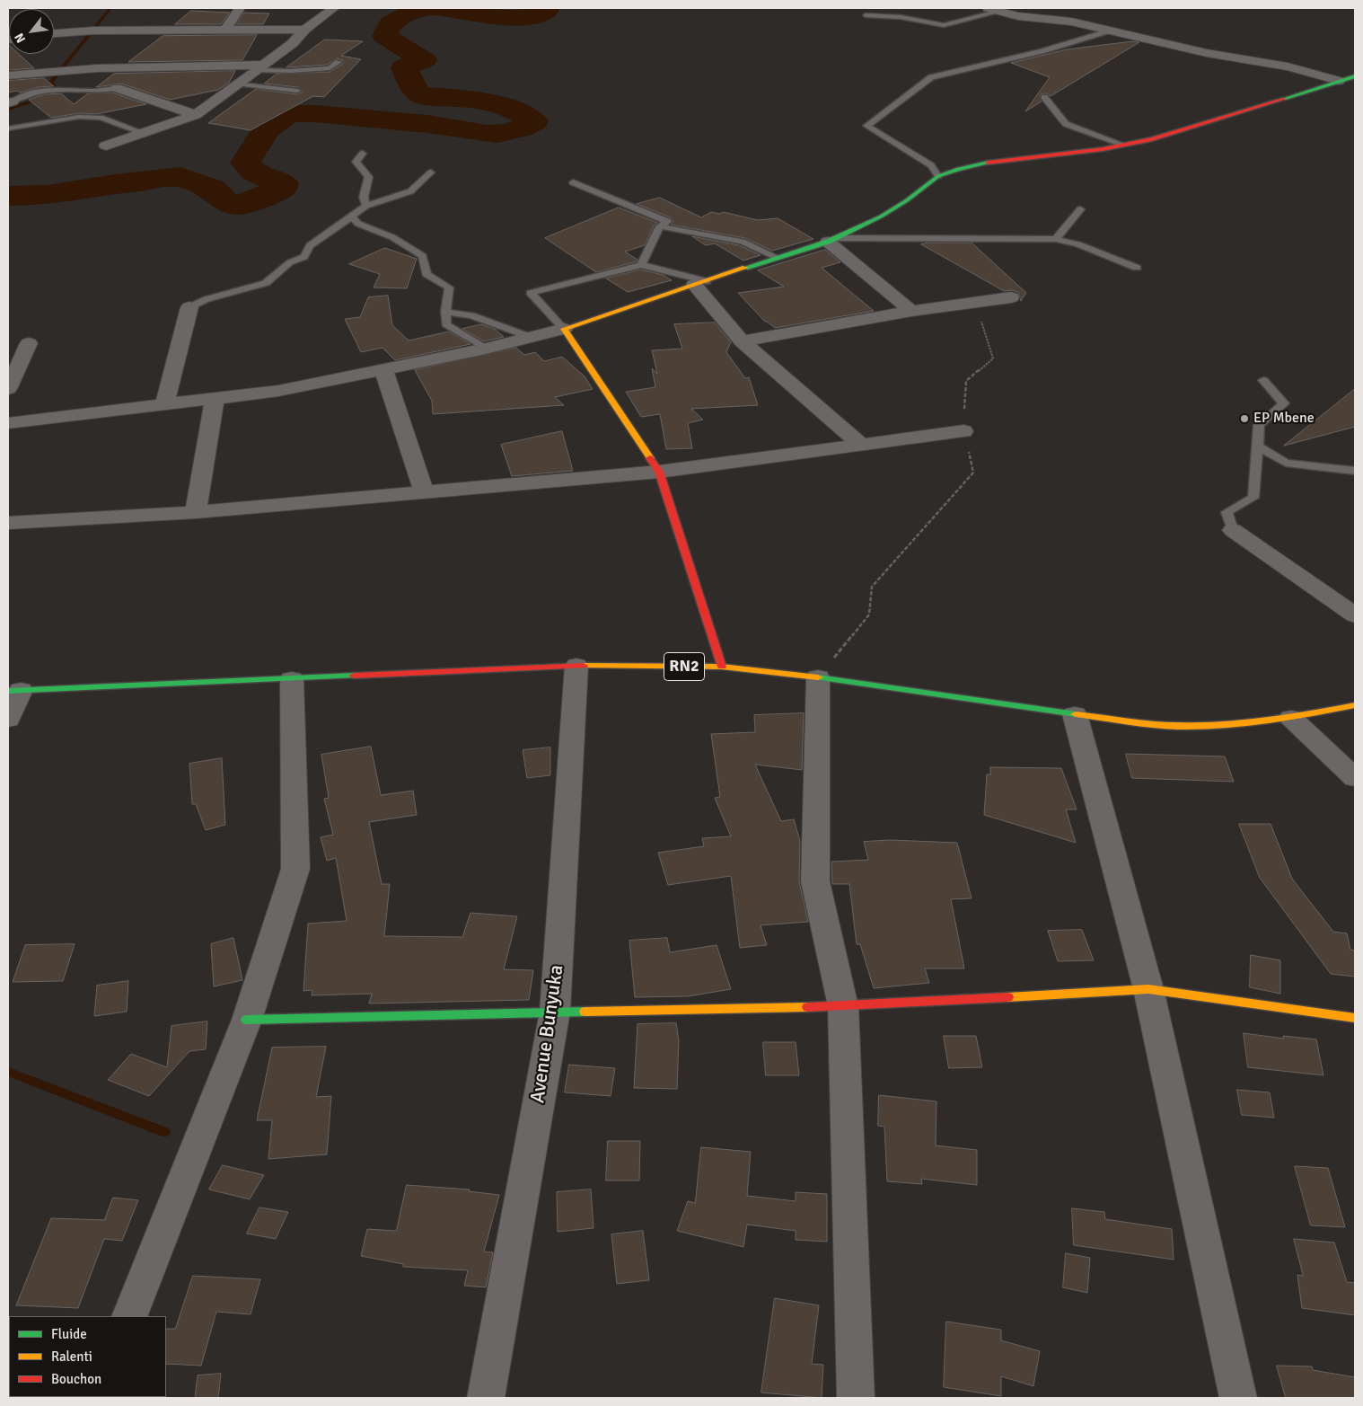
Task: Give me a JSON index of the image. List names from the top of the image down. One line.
{"streets":{"main road":["RN2"],"street":["Avenue Bunyuka"]},"crossings":[["RN2","Avenue Bunyuka"]],"places":["EP Mbene"],"legend":["Fluide","Ralenti","Bouchon"],"north":"bottom left"}
